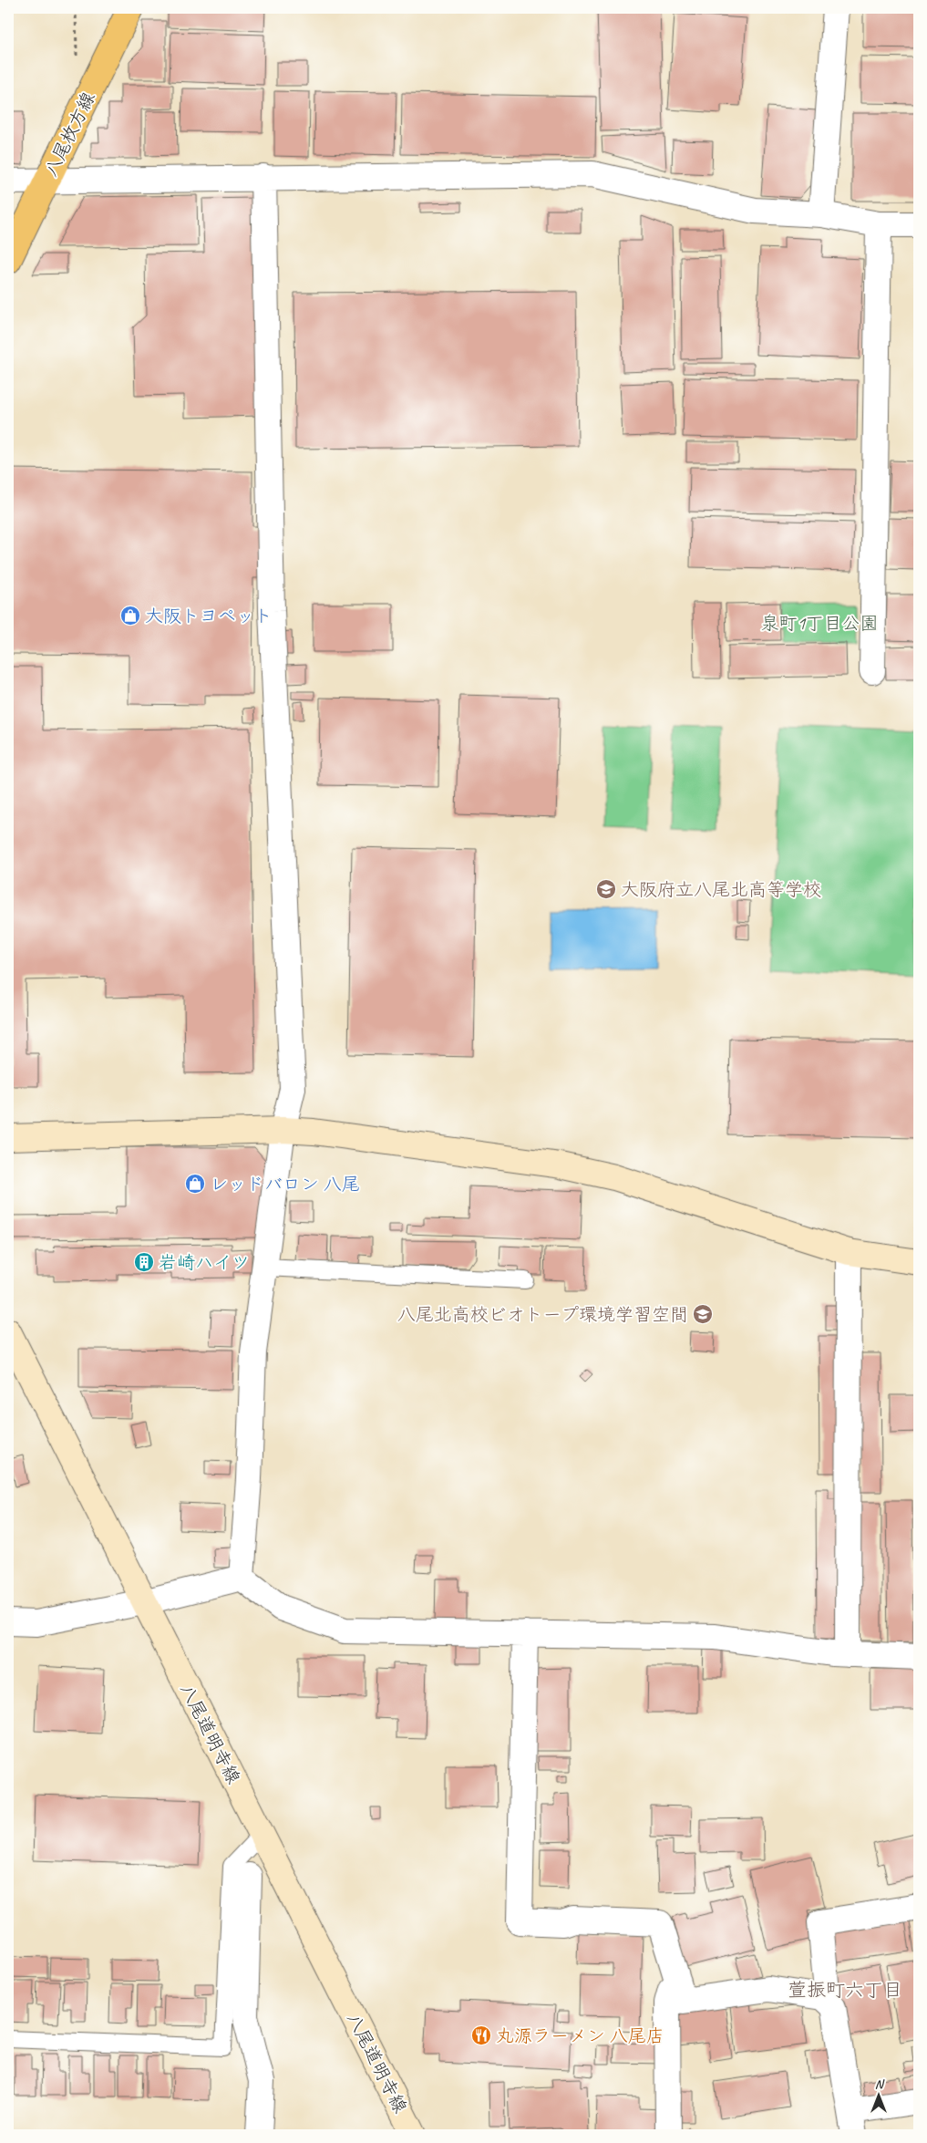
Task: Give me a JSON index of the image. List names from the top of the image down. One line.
{"streets":{"main road":["八尾枚方線"],"street":["八尾道明寺線"]},"districts":["萱振町六丁目"],"parks":["泉町1丁目公園"],"places":{"shop":["大阪トヨペット","レッドバロン 八尾"],"school or university":["大阪府立八尾北高等学校","八尾北高校ビオトープ環境学習空間"],"building":["岩崎ハイツ"],"restaurant":["丸源ラーメン 八尾店"]},"north":"top"}
